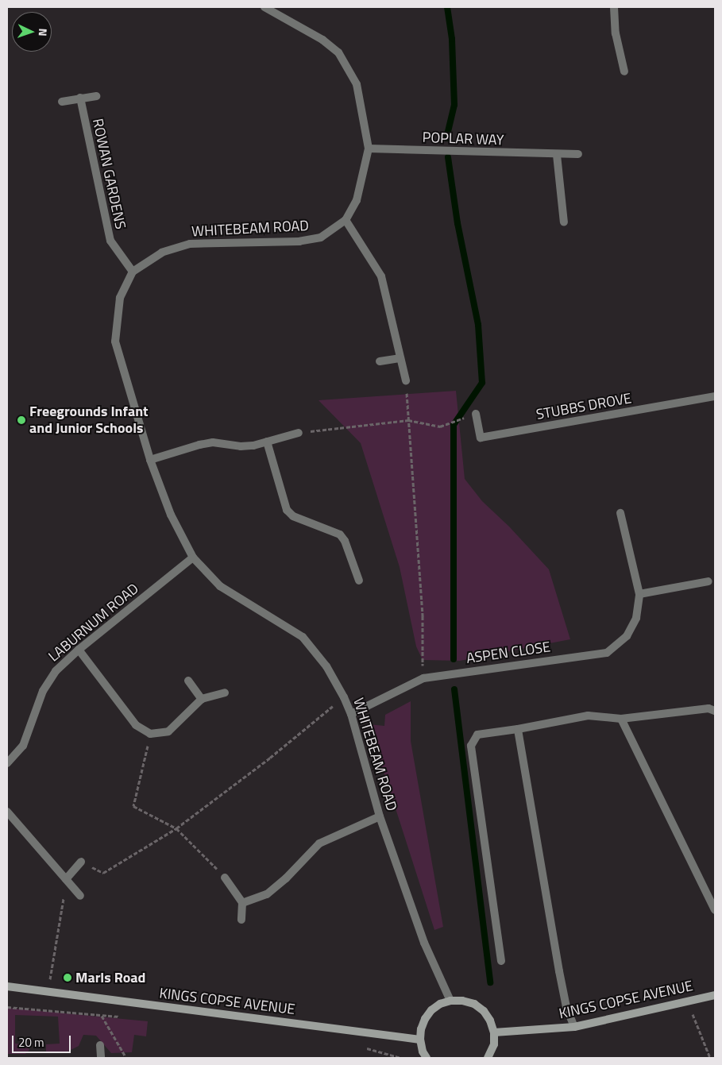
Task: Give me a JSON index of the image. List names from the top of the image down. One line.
{"streets":{"street":["POPLAR WAY","ROWAN GARDENS","WHITEBEAM ROAD","STUBBS DROVE","LABURNUM ROAD","ASPEN CLOSE","KINGS COPSE AVENUE"]},"crossings":[["POPLAR WAY","WHITEBEAM ROAD"],["ROWAN GARDENS","WHITEBEAM ROAD"],["WHITEBEAM ROAD","LABURNUM ROAD"],["WHITEBEAM ROAD","ASPEN CLOSE"]],"places":["Freegrounds Infant and Junior Schools","Marls Road"],"scale_bar":"20 m","north":"right"}
